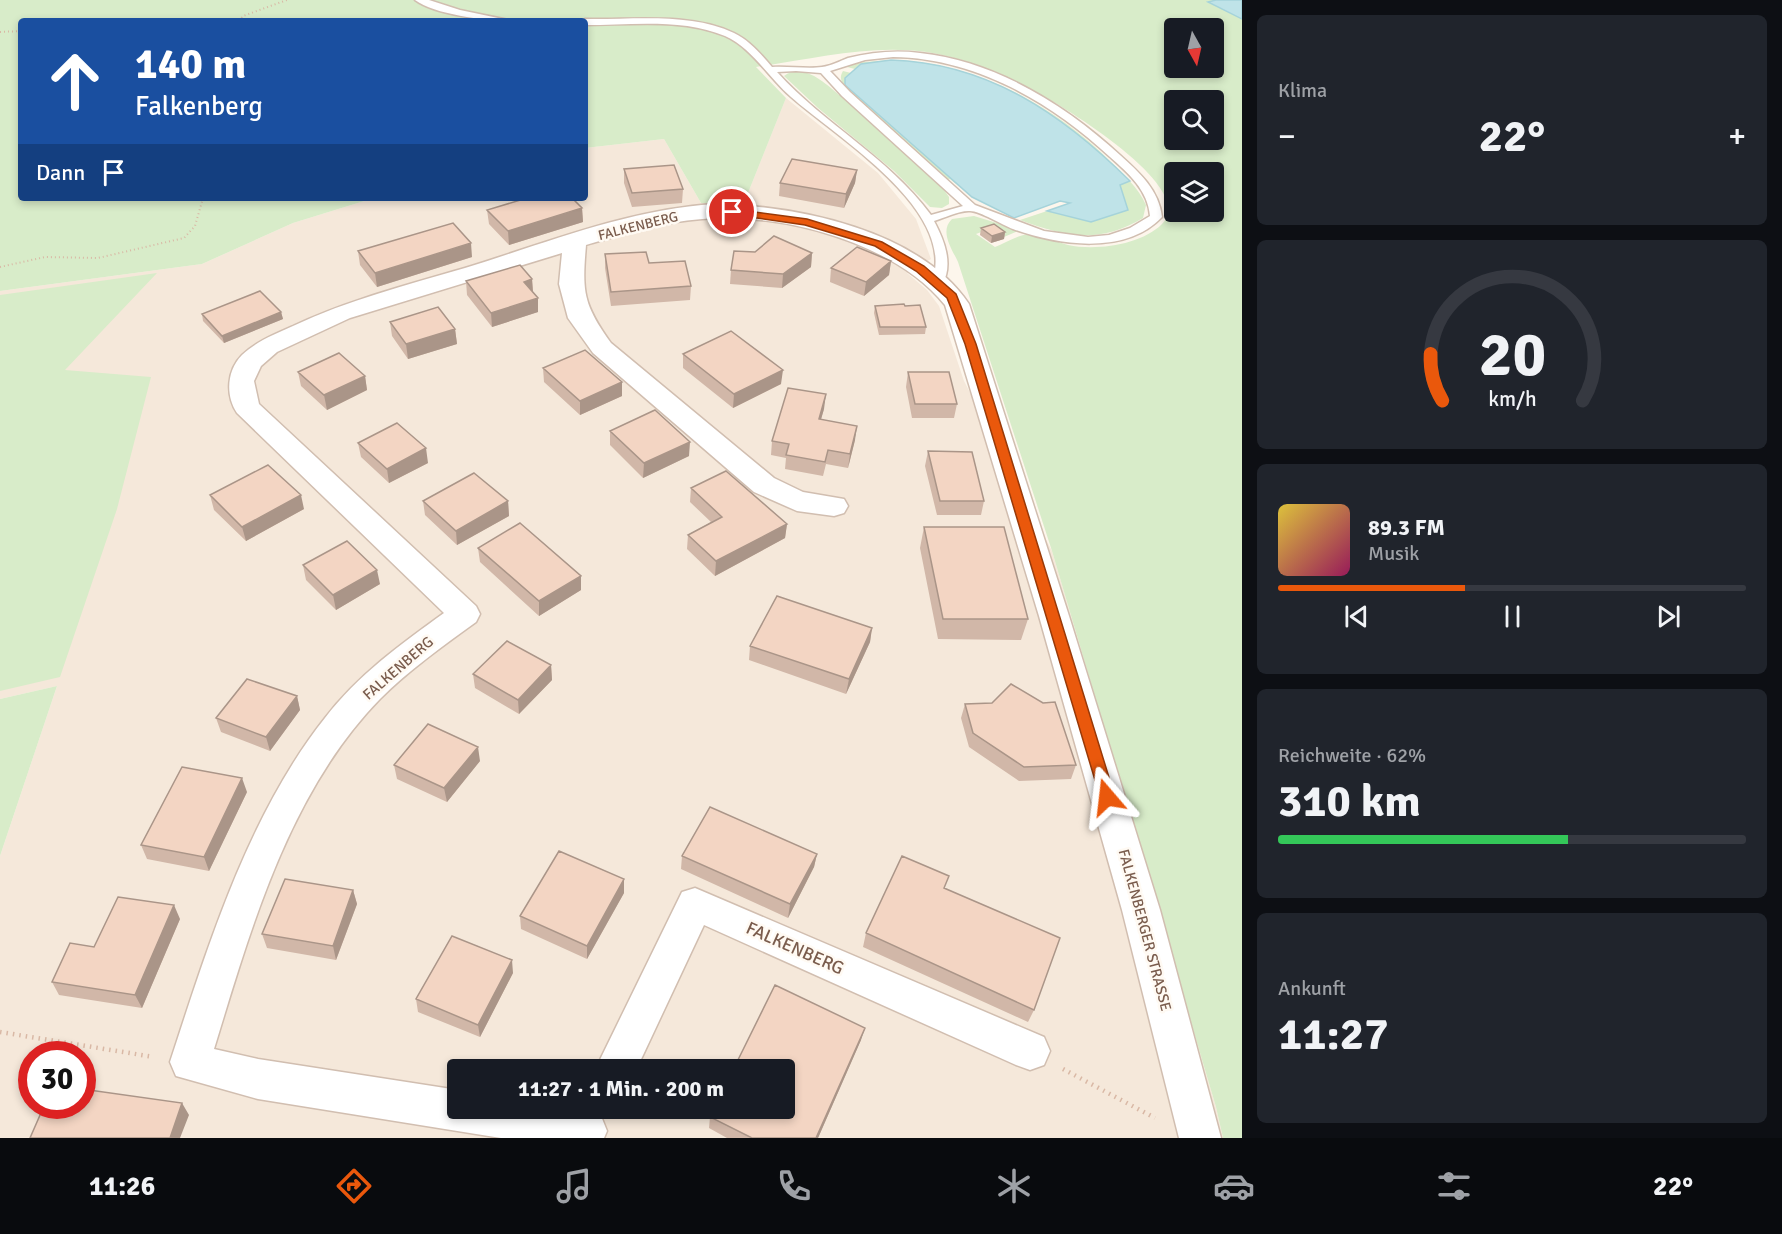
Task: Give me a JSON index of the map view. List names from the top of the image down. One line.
{"streets":{"street":["FALKENBERG","FALKENBERGER STRASSE"]},"crossings":[["FALKENBERG","FALKENBERGER STRASSE"]],"north":"bottom","page":{"tile":["Klima",["Reichweite · 62%","310 km"],["Ankunft","11:27"]],"turn":["140 m","Falkenberg"],"heat":["−","22°","+"],"then":"Dann","song":["89.3 FM","Musik"],"limit":"30","trip":"11:27 · 1 Min. · 200 m","tabs":["11:26","22°"],"gauge":["20","km/h"]}}
